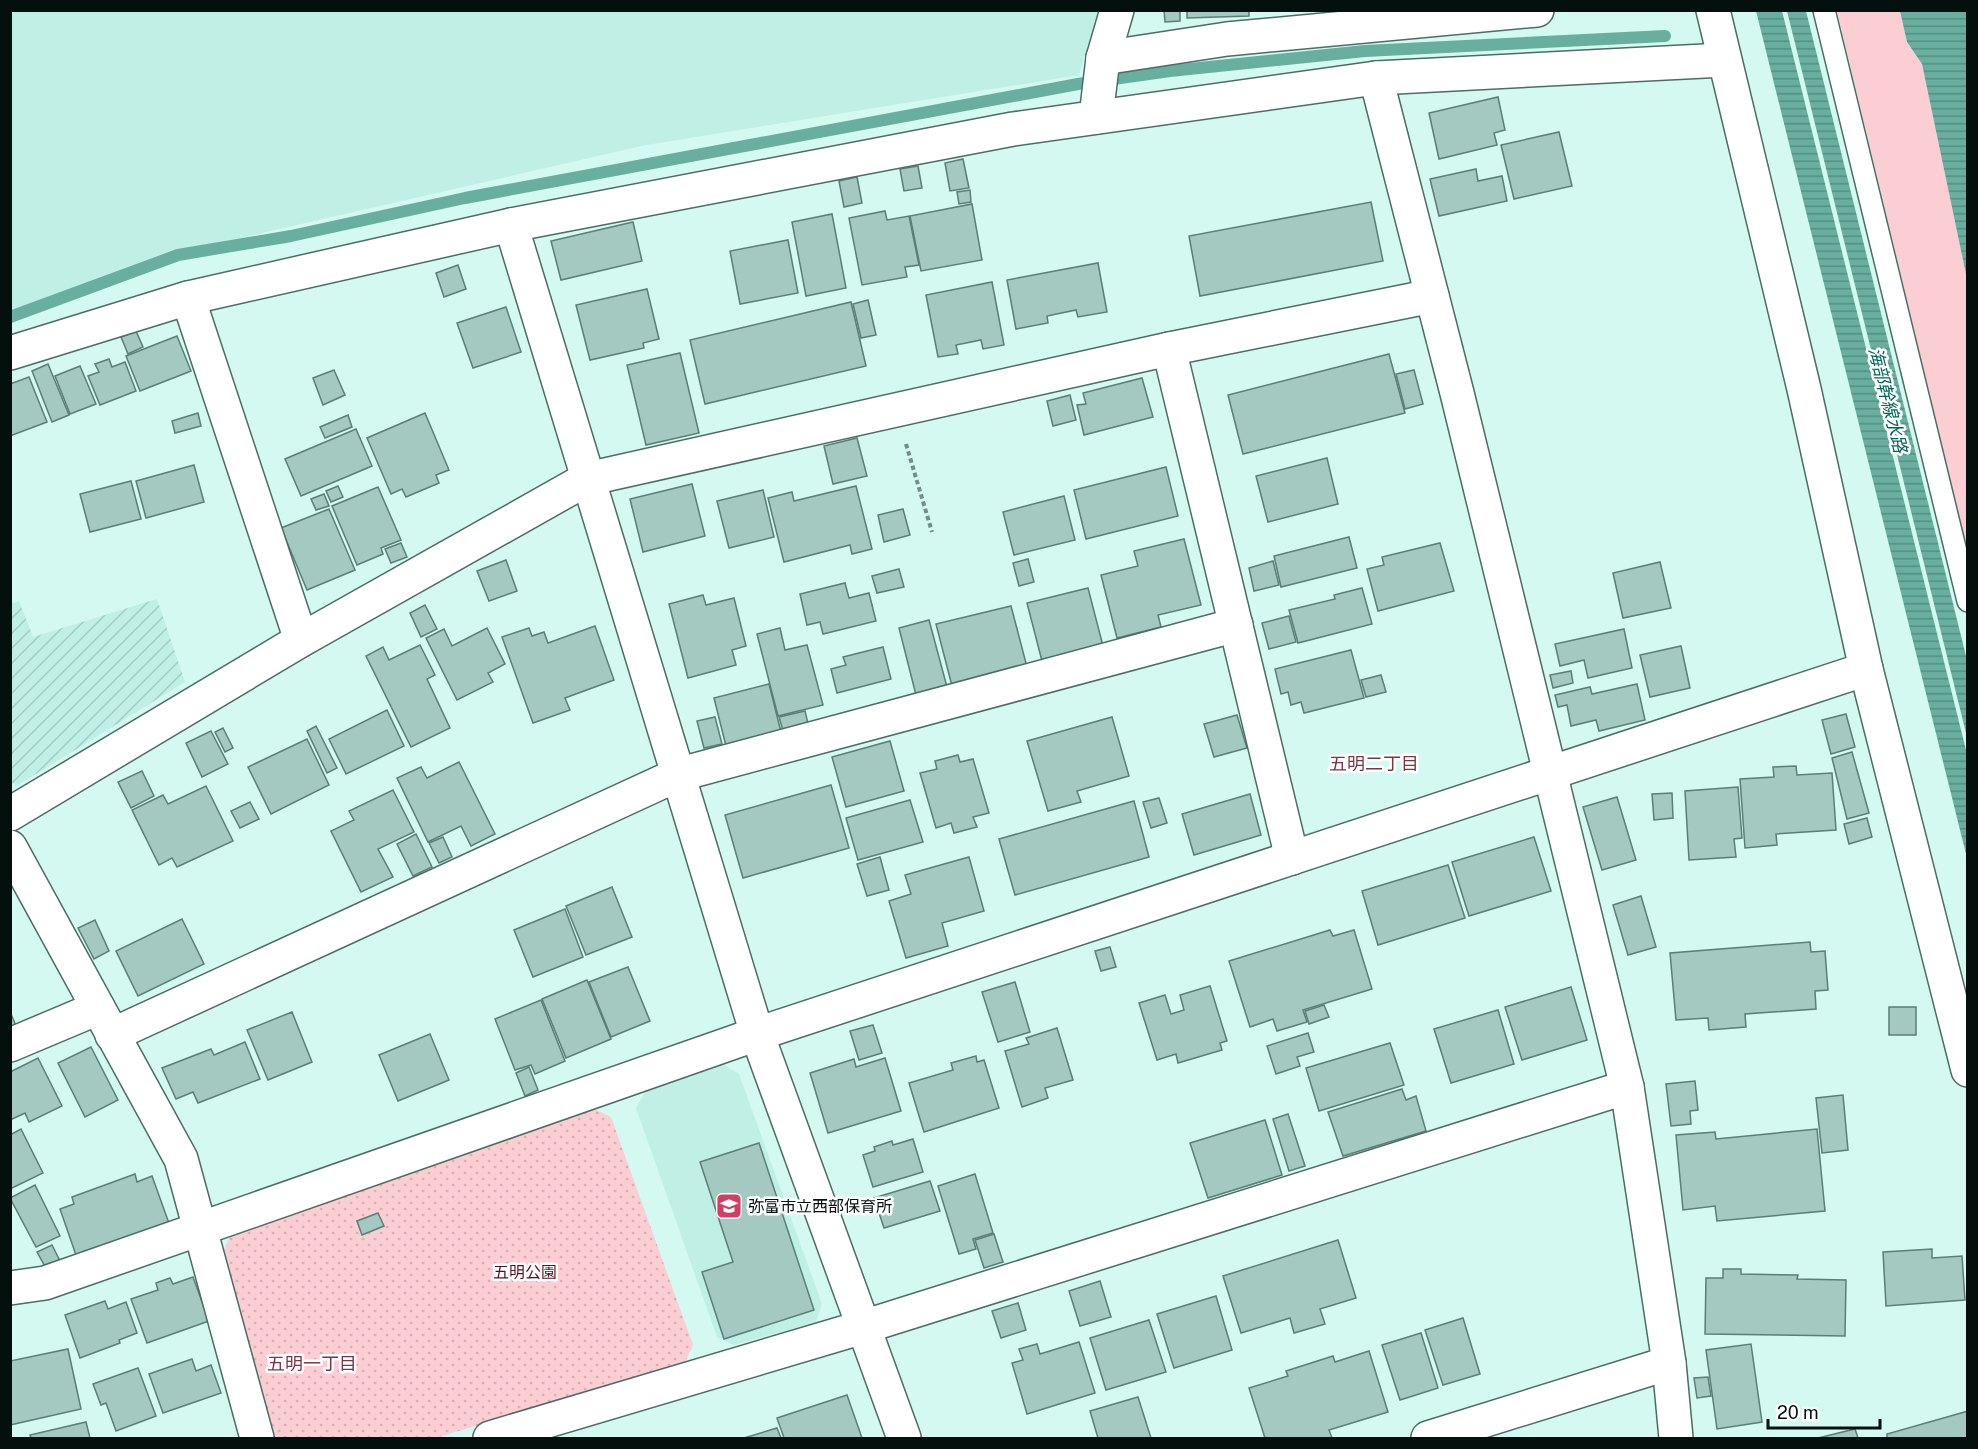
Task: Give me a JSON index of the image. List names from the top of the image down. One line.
{"districts":["五明二丁目","五明一丁目"],"water":["海部幹線水路"],"parks":["五明公園"],"places":{"school or university":["弥富市立西部保育所"]},"scale_bar":"20 m"}
